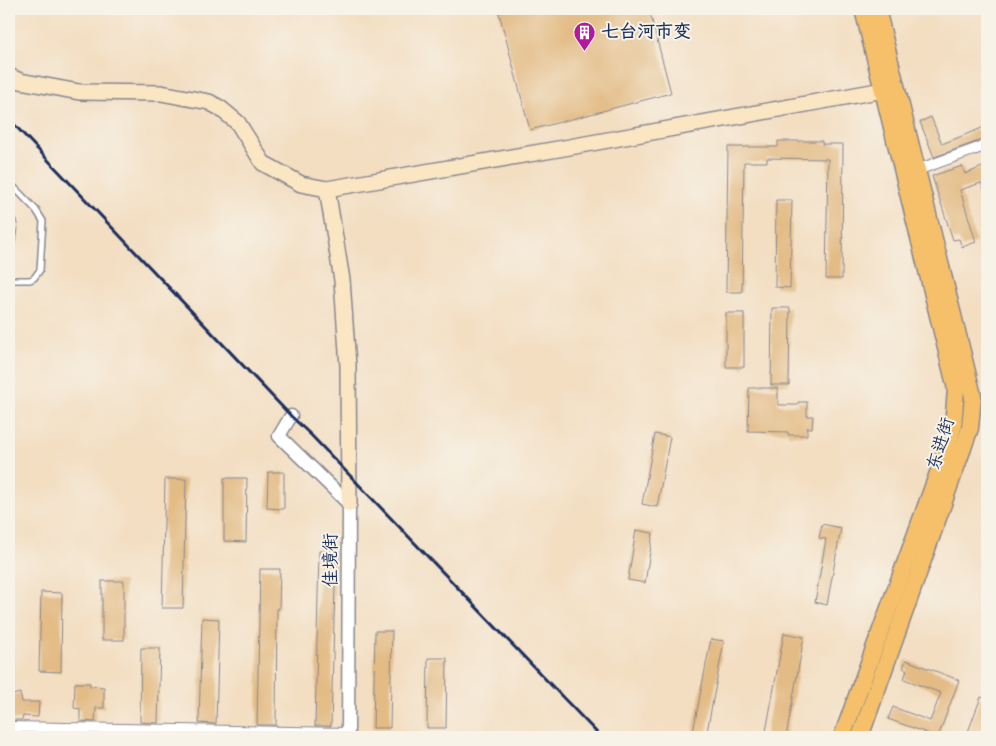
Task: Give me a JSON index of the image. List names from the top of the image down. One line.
{"streets":{"main road":["东进街"],"street":["佳境街"]},"places":{"building":["七台河市变"]}}
